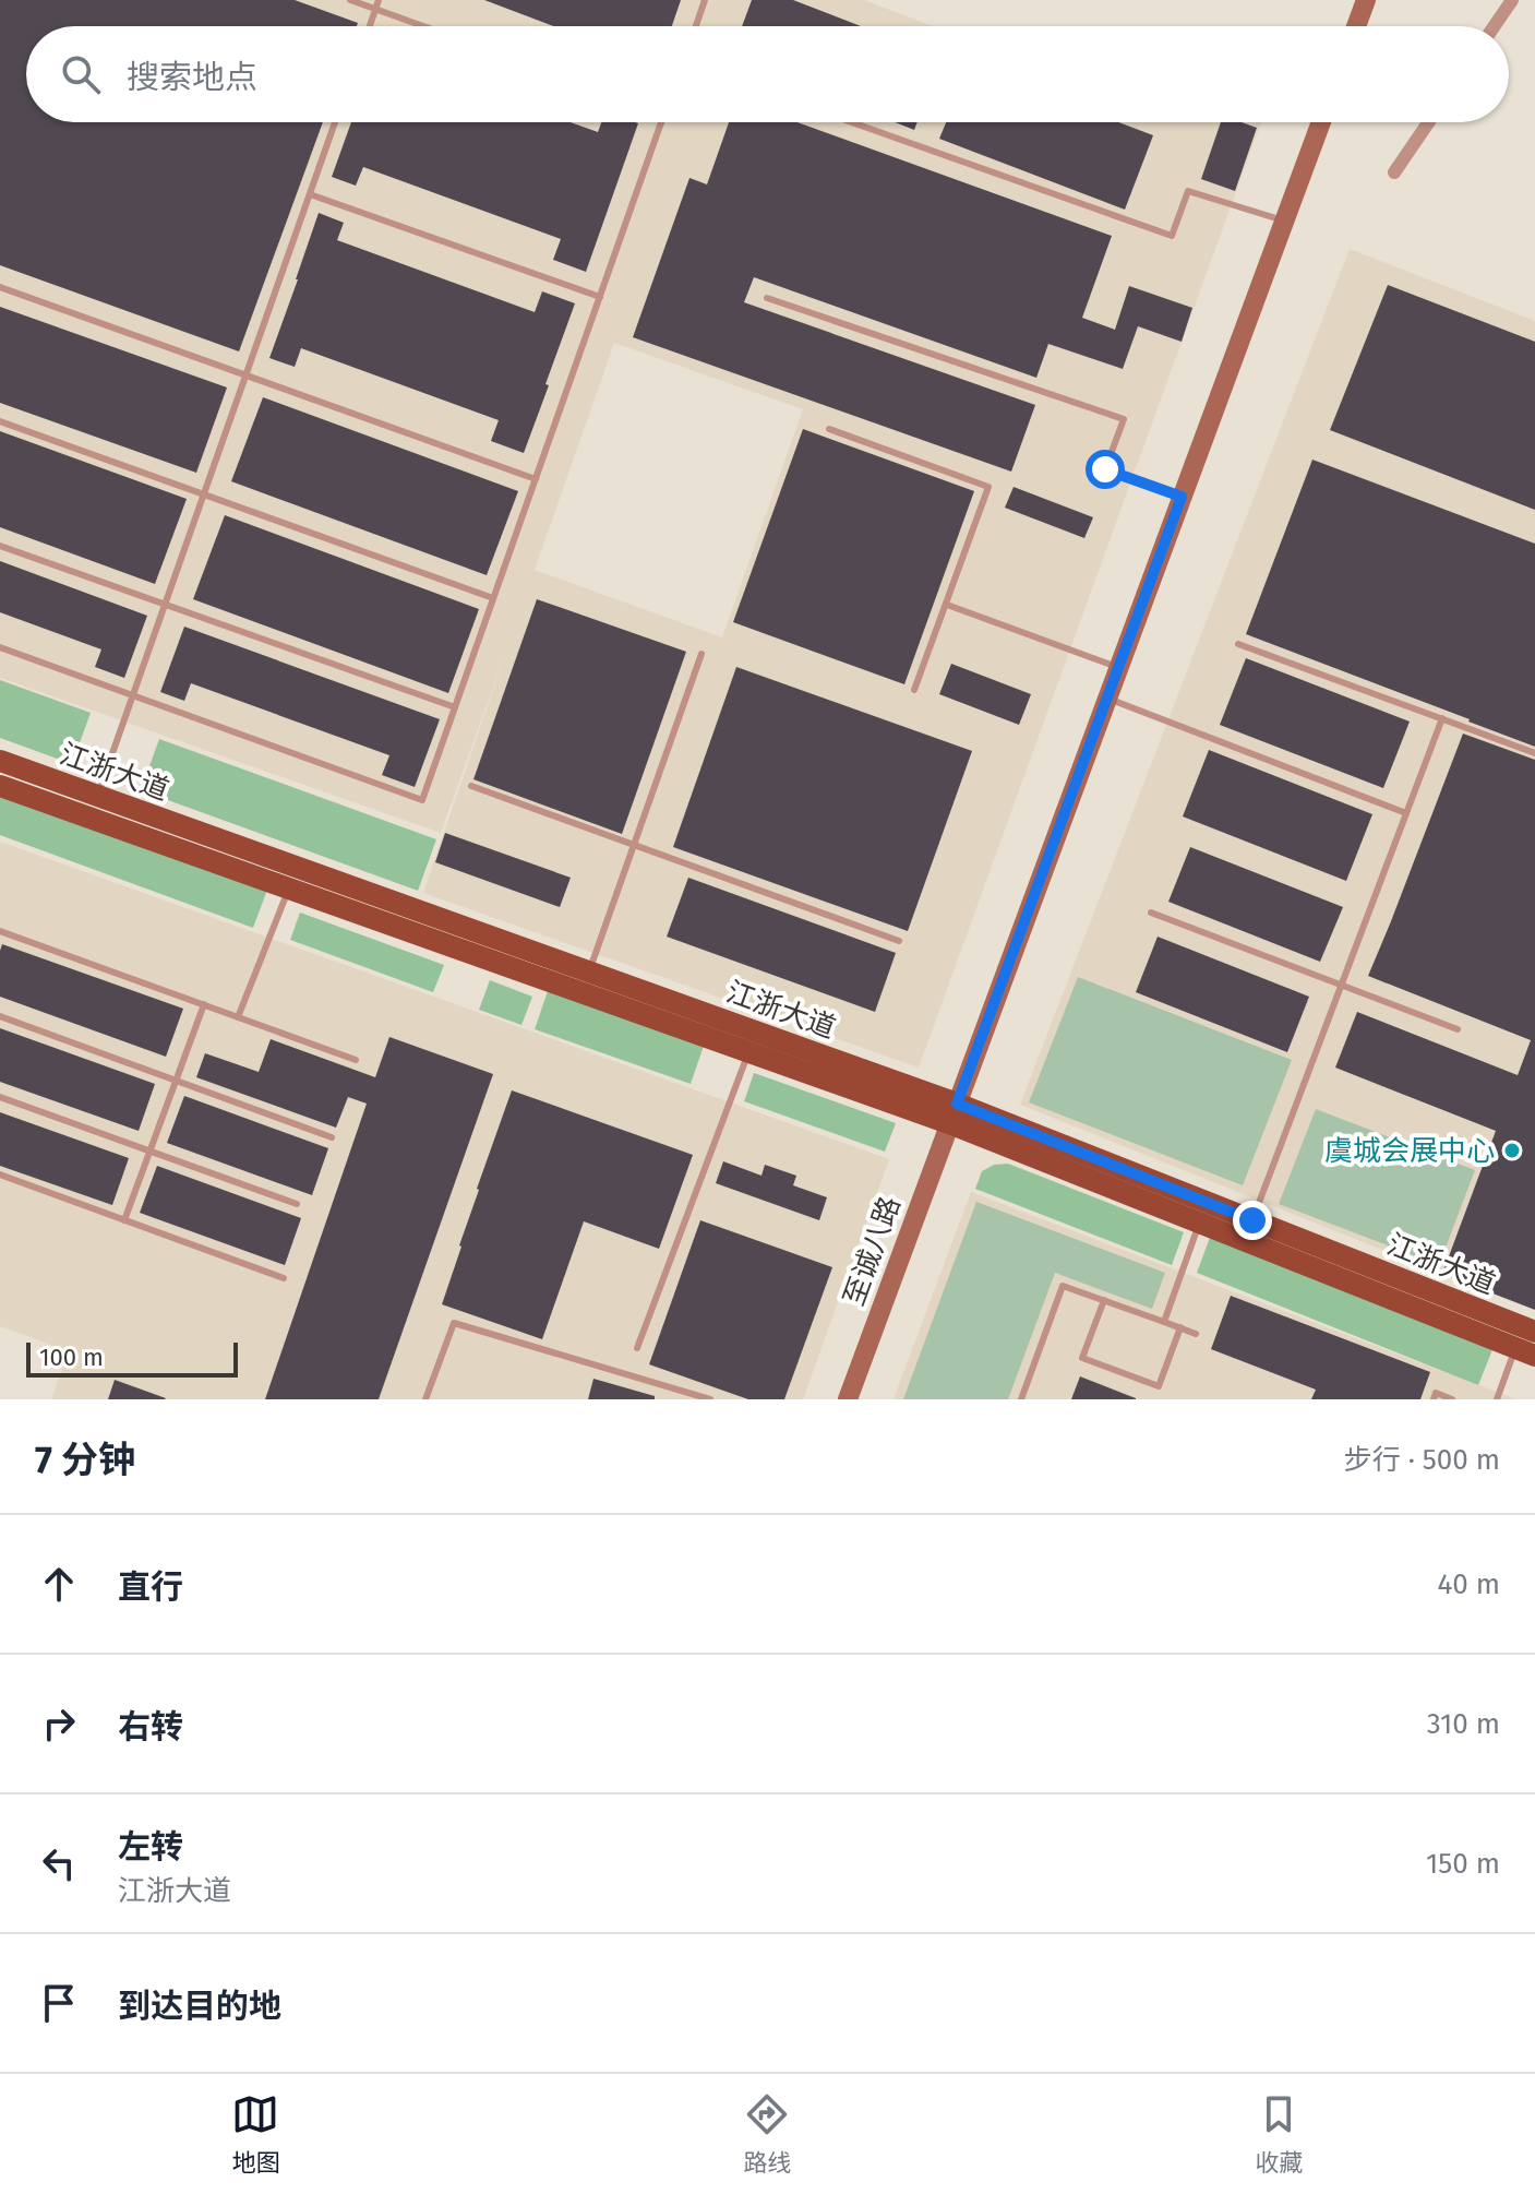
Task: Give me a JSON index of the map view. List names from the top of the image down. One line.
{"streets":{"main road":["江浙大道","至诚八路"]},"crossings":[["江浙大道","至诚八路"]],"places":["虞城会展中心"],"scale_bar":"100 m","page":{"search":"搜索地点","scale":"100 m","heading":["7 分钟","步行 · 500 m"],"list":[["直行","40 m"],["右转","310 m"],["左转","江浙大道","150 m"],"到达目的地"],"nav":["地图","路线","收藏"]}}
